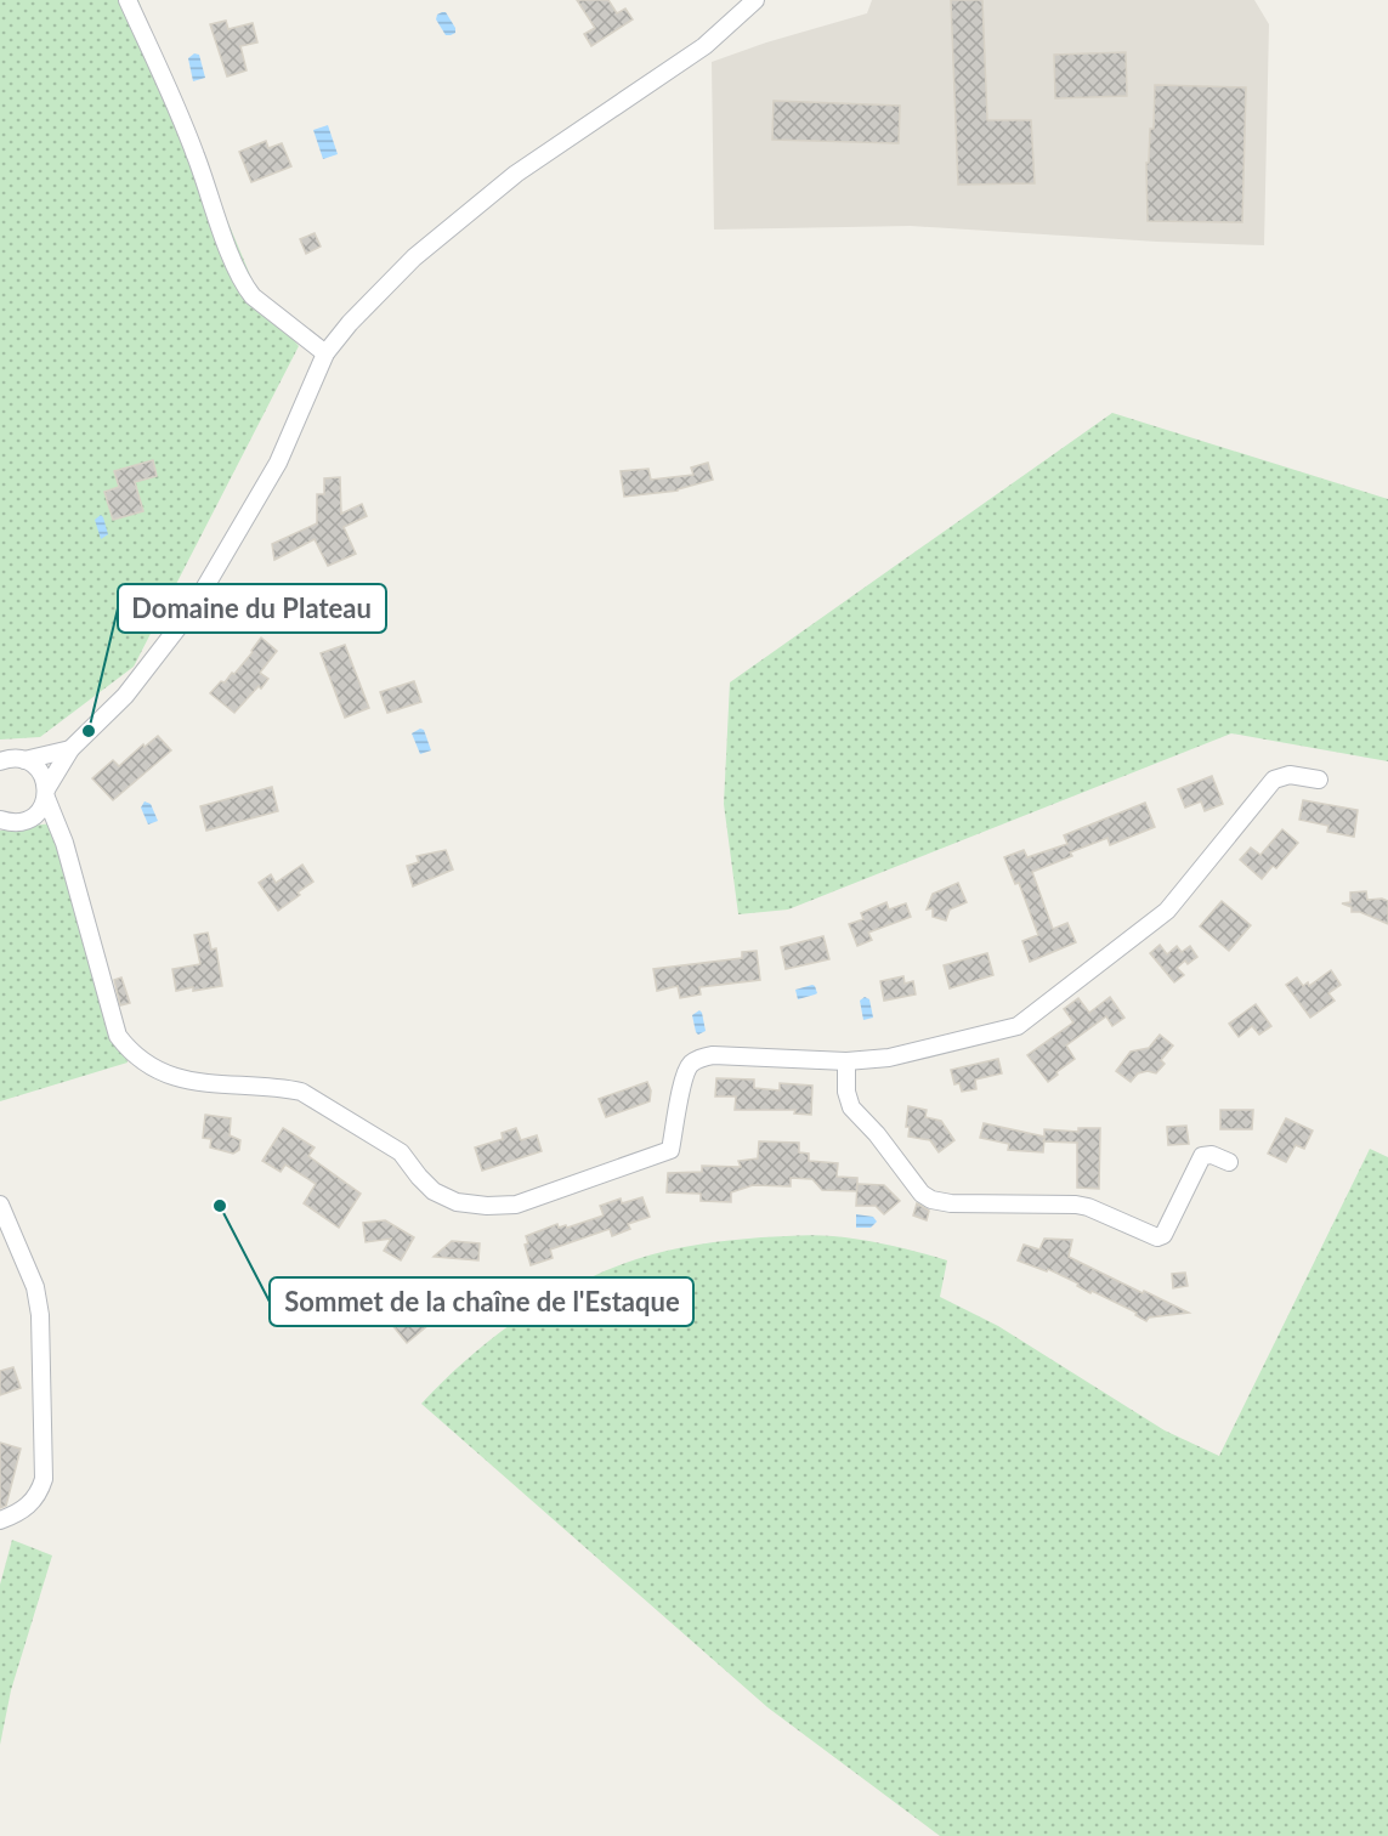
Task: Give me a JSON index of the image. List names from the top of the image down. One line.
{"places":["Domaine du Plateau","Sommet de la chaîne de l'Estaque"]}
